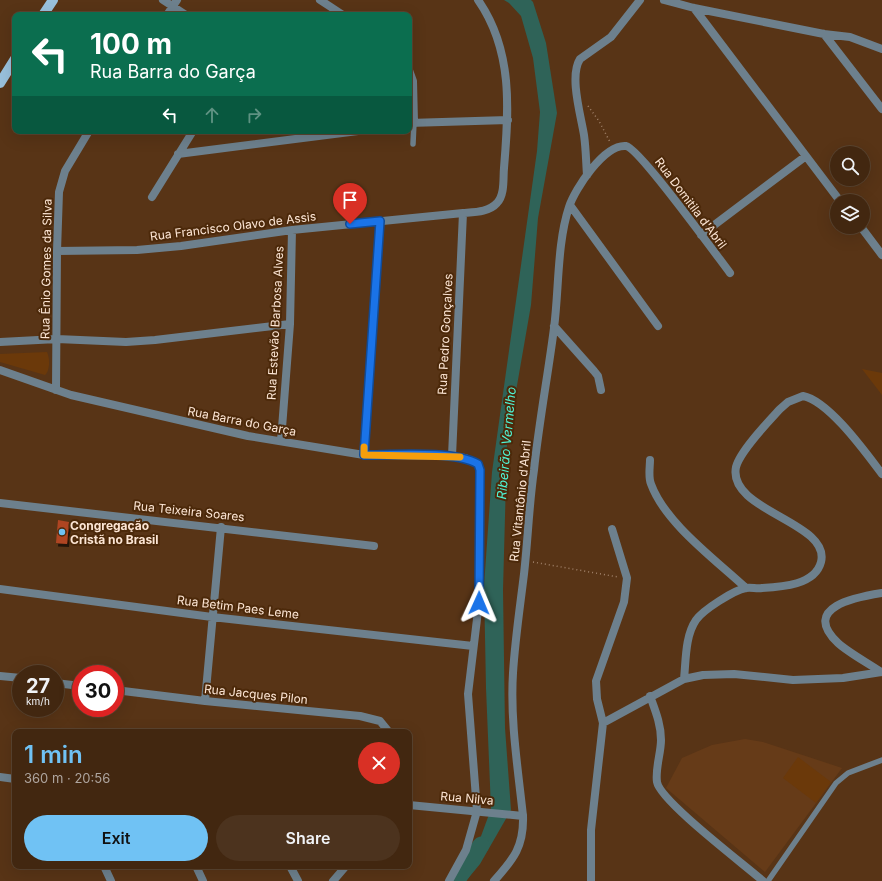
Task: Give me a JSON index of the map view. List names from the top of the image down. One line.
{"streets":{"street":["Rua Domitila d'Abril","Rua Francisco Olavo de Assis","Rua Ênio Gomes da Silva","Rua Estevão Barbosa Alves","Rua Pedro Gonçalves","Rua Barra do Garça","Rua Vitantônio d'Abril","Rua Teixeira Soares","Rua Betim Paes Leme","Rua Jacques Pilon","Rua Nilva"]},"crossings":[["Rua Domitila d'Abril","Rua Vitantônio d'Abril"],["Rua Francisco Olavo de Assis","Rua Ênio Gomes da Silva"],["Rua Francisco Olavo de Assis","Rua Estevão Barbosa Alves"],["Rua Francisco Olavo de Assis","Rua Pedro Gonçalves"],["Rua Ênio Gomes da Silva","Rua Barra do Garça"],["Rua Estevão Barbosa Alves","Rua Barra do Garça"],["Rua Pedro Gonçalves","Rua Barra do Garça"],["Rua Barra do Garça","Rua Betim Paes Leme"],["Rua Vitantônio d'Abril","Rua Nilva"]],"water":["Ribeirão Vermelho"],"places":["Congregação Cristã no Brasil"],"page":{"turn":["100 m","Rua Barra do Garça"],"speed":"27 km/h","limit":"30","heading":["1 min","360 m · 20:56"],"buttons":["Exit","Share"]}}
